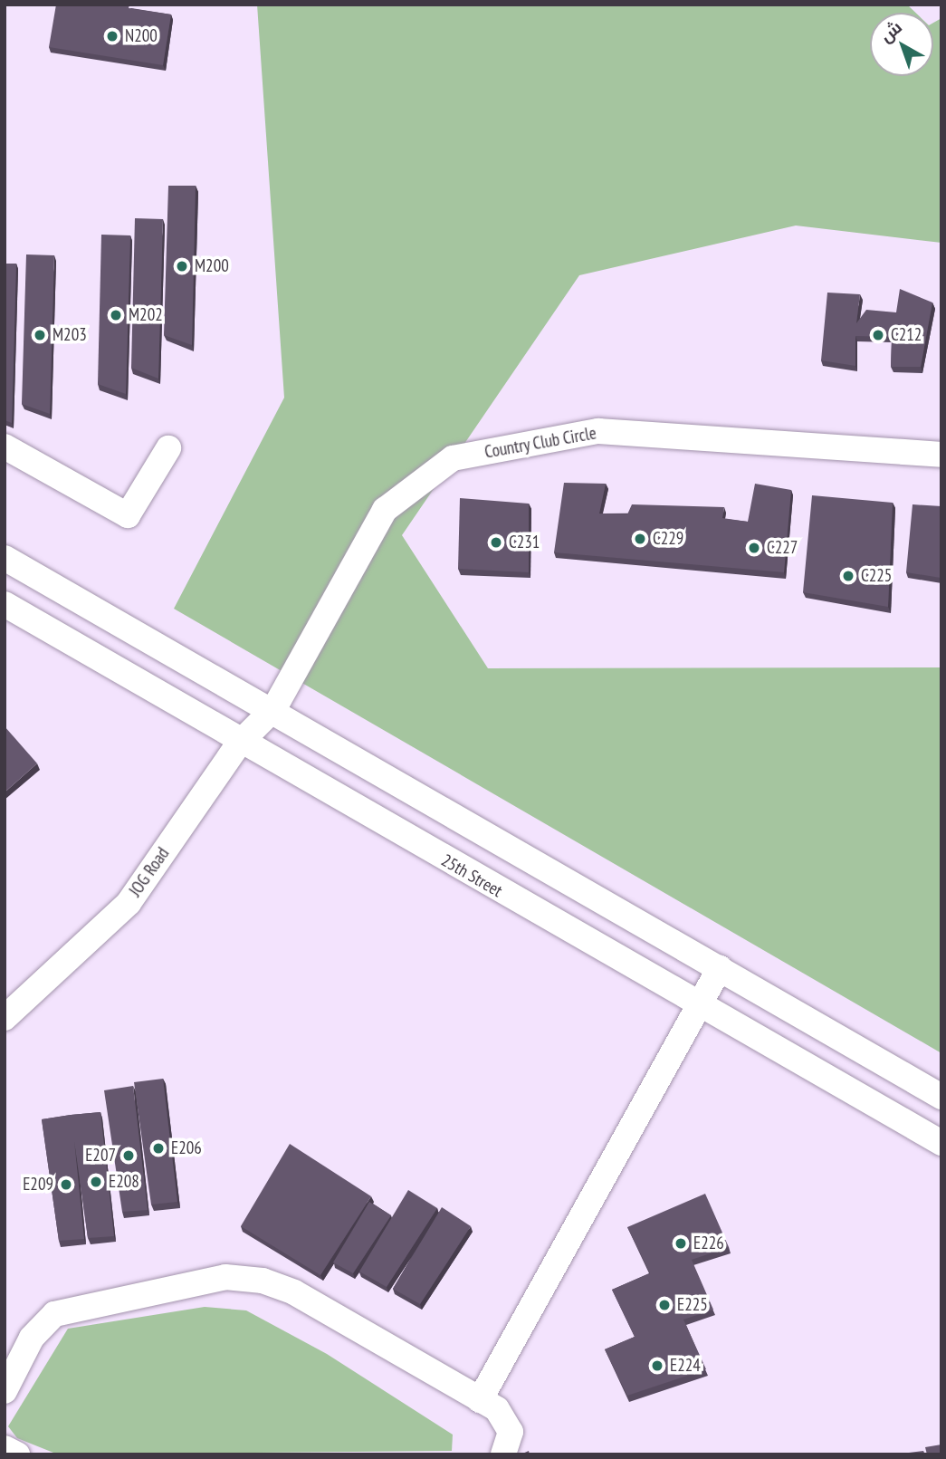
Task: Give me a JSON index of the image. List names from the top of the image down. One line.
{"streets":{"street":["Country Club Circle","JOG Road","25th Street"]},"crossings":[["Country Club Circle","JOG Road"],["JOG Road","25th Street"]],"places":["N200","M200","M202","M203","C212","C229","C231","C227","C225","E206","E207","E208","E209","E226","E225","E224"],"north":"top left"}
